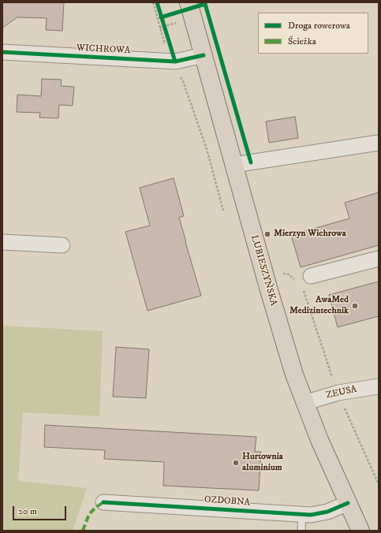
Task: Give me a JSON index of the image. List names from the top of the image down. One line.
{"streets":{"main road":["LUBIESZYŃSKA"],"street":["WICHROWA","ZEUSA","OZDOBNA"]},"crossings":[["WICHROWA","LUBIESZYŃSKA"],["LUBIESZYŃSKA","ZEUSA"],["LUBIESZYŃSKA","OZDOBNA"]],"places":["Mierzyn Wichrowa","AwaMed Medizintechnik","Hurtownia aluminium"],"legend":["Droga rowerowa","Ścieżka"],"scale_bar":"20 m"}
